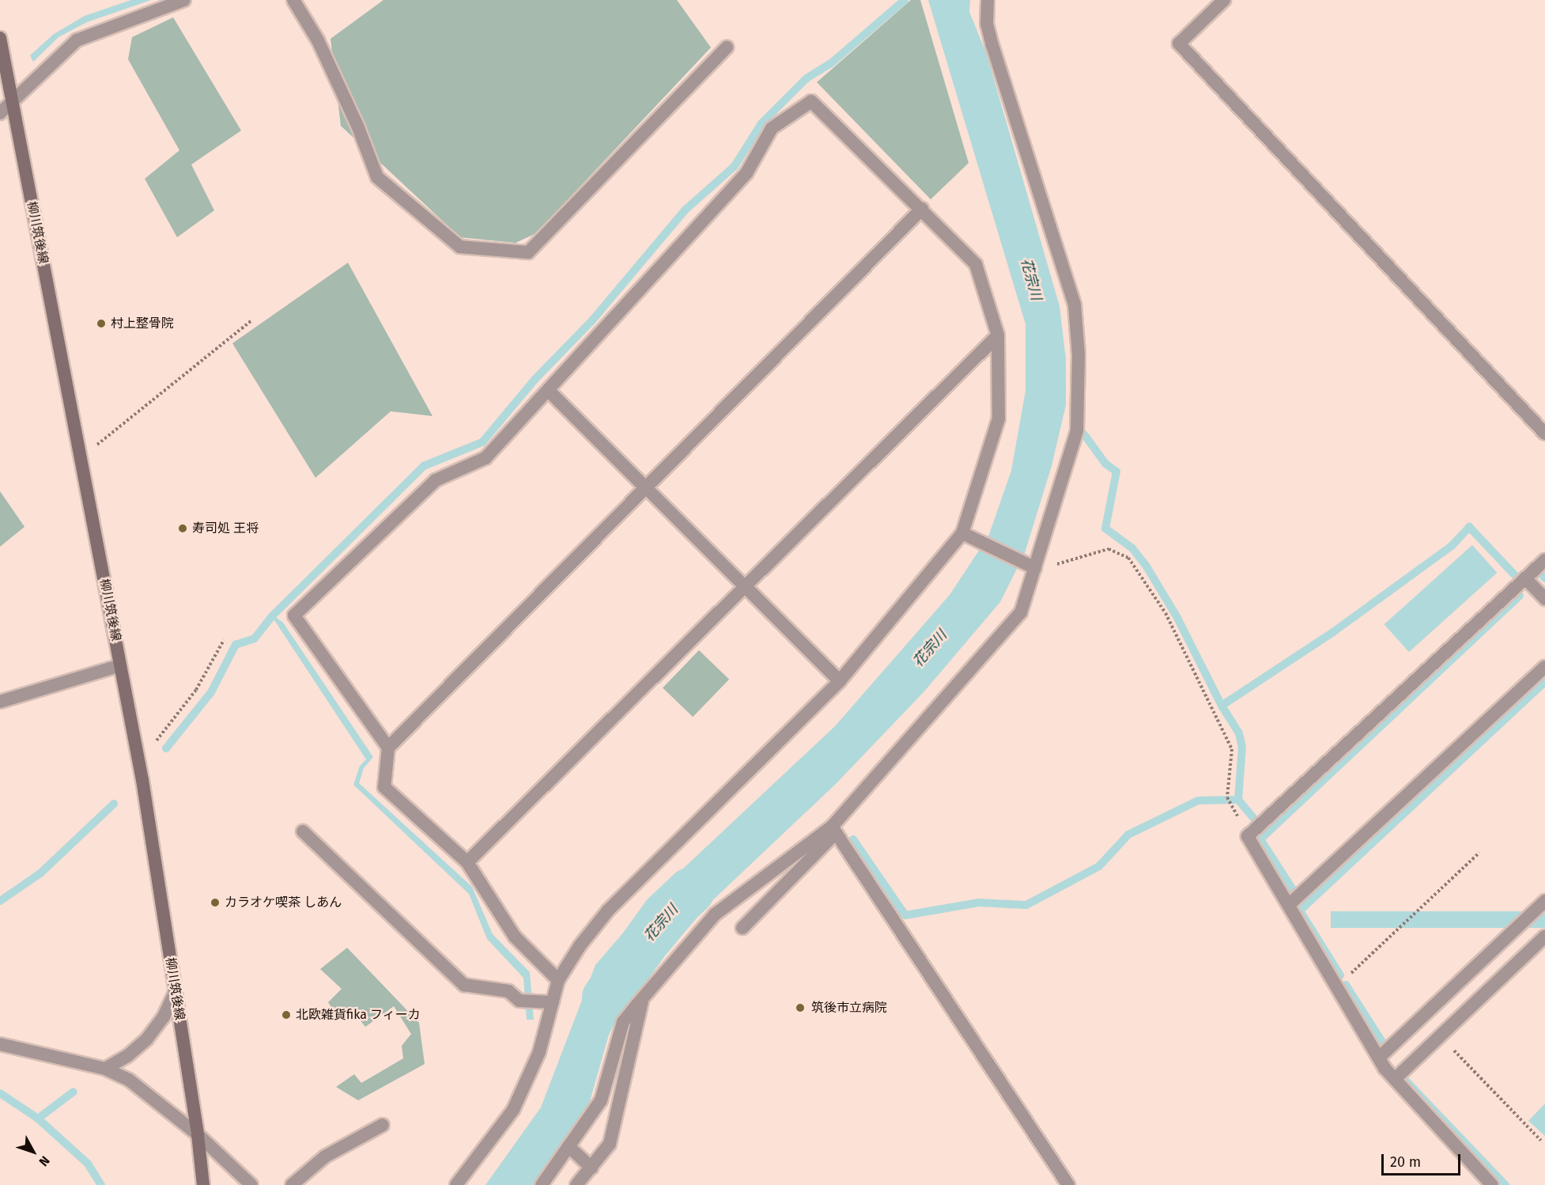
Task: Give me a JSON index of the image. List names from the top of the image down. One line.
{"streets":{"main road":["柳川筑後線"]},"water":["花宗川"],"places":["村上整骨院","寿司処 王将","カラオケ喫茶 しあん","筑後市立病院","北欧雑貨fika フィーカ"],"scale_bar":"20 m","north":"bottom right"}
